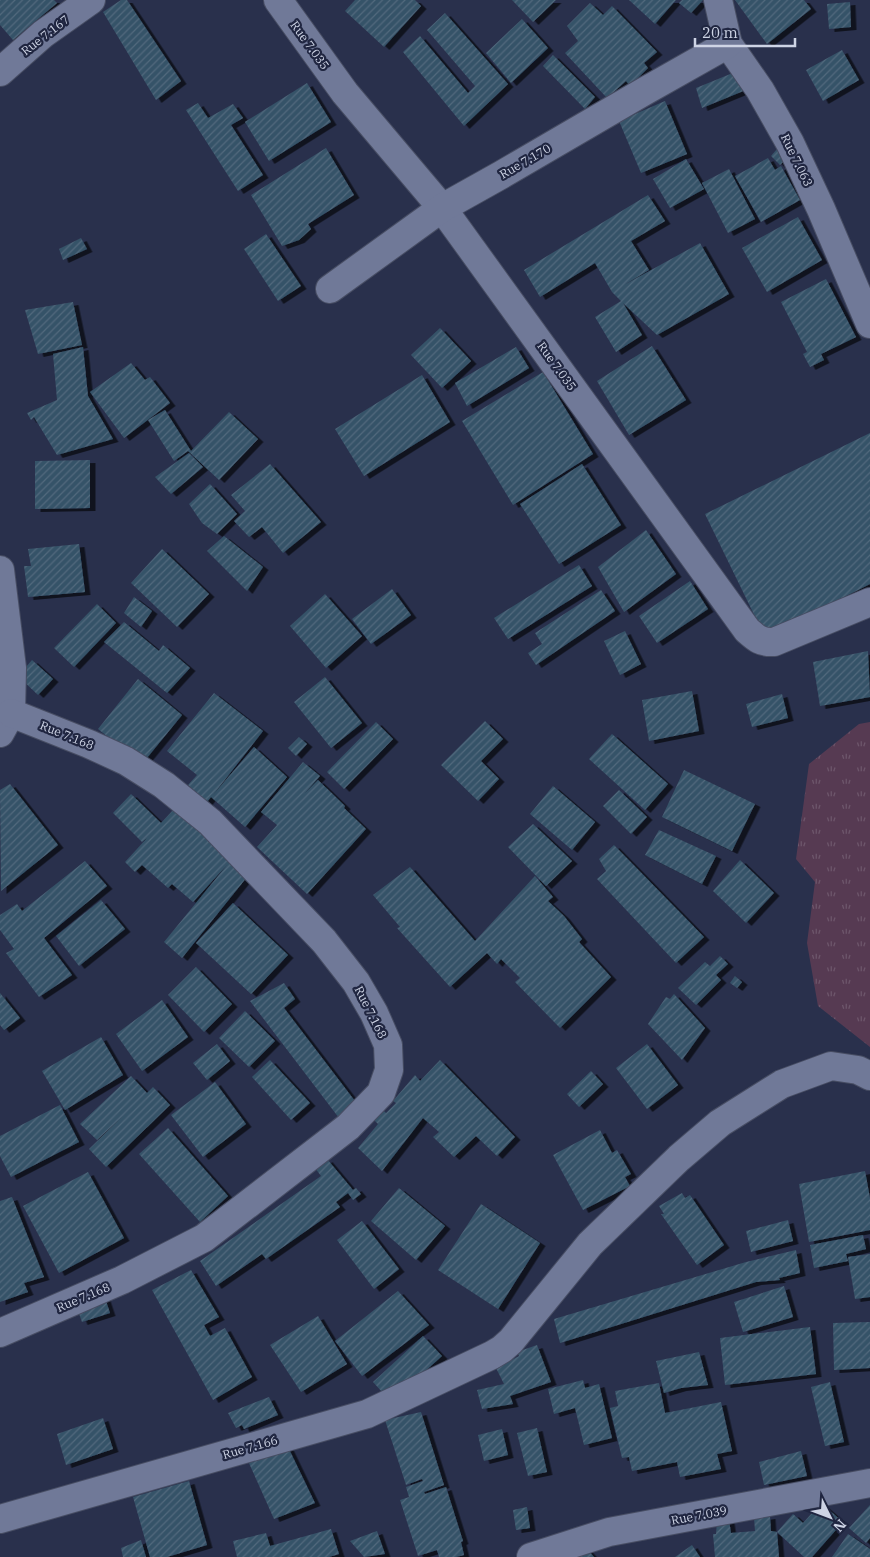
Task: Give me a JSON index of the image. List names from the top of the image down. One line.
{"streets":{"street":["Rue 7.167","Rue 7.035","Rue 7.063","Rue 7.170","Rue 7.168","Rue 7.166","Rue 7.039"]},"crossings":[["Rue 7.035","Rue 7.170"],["Rue 7.063","Rue 7.170"]],"scale_bar":"20 m","north":"bottom right"}
